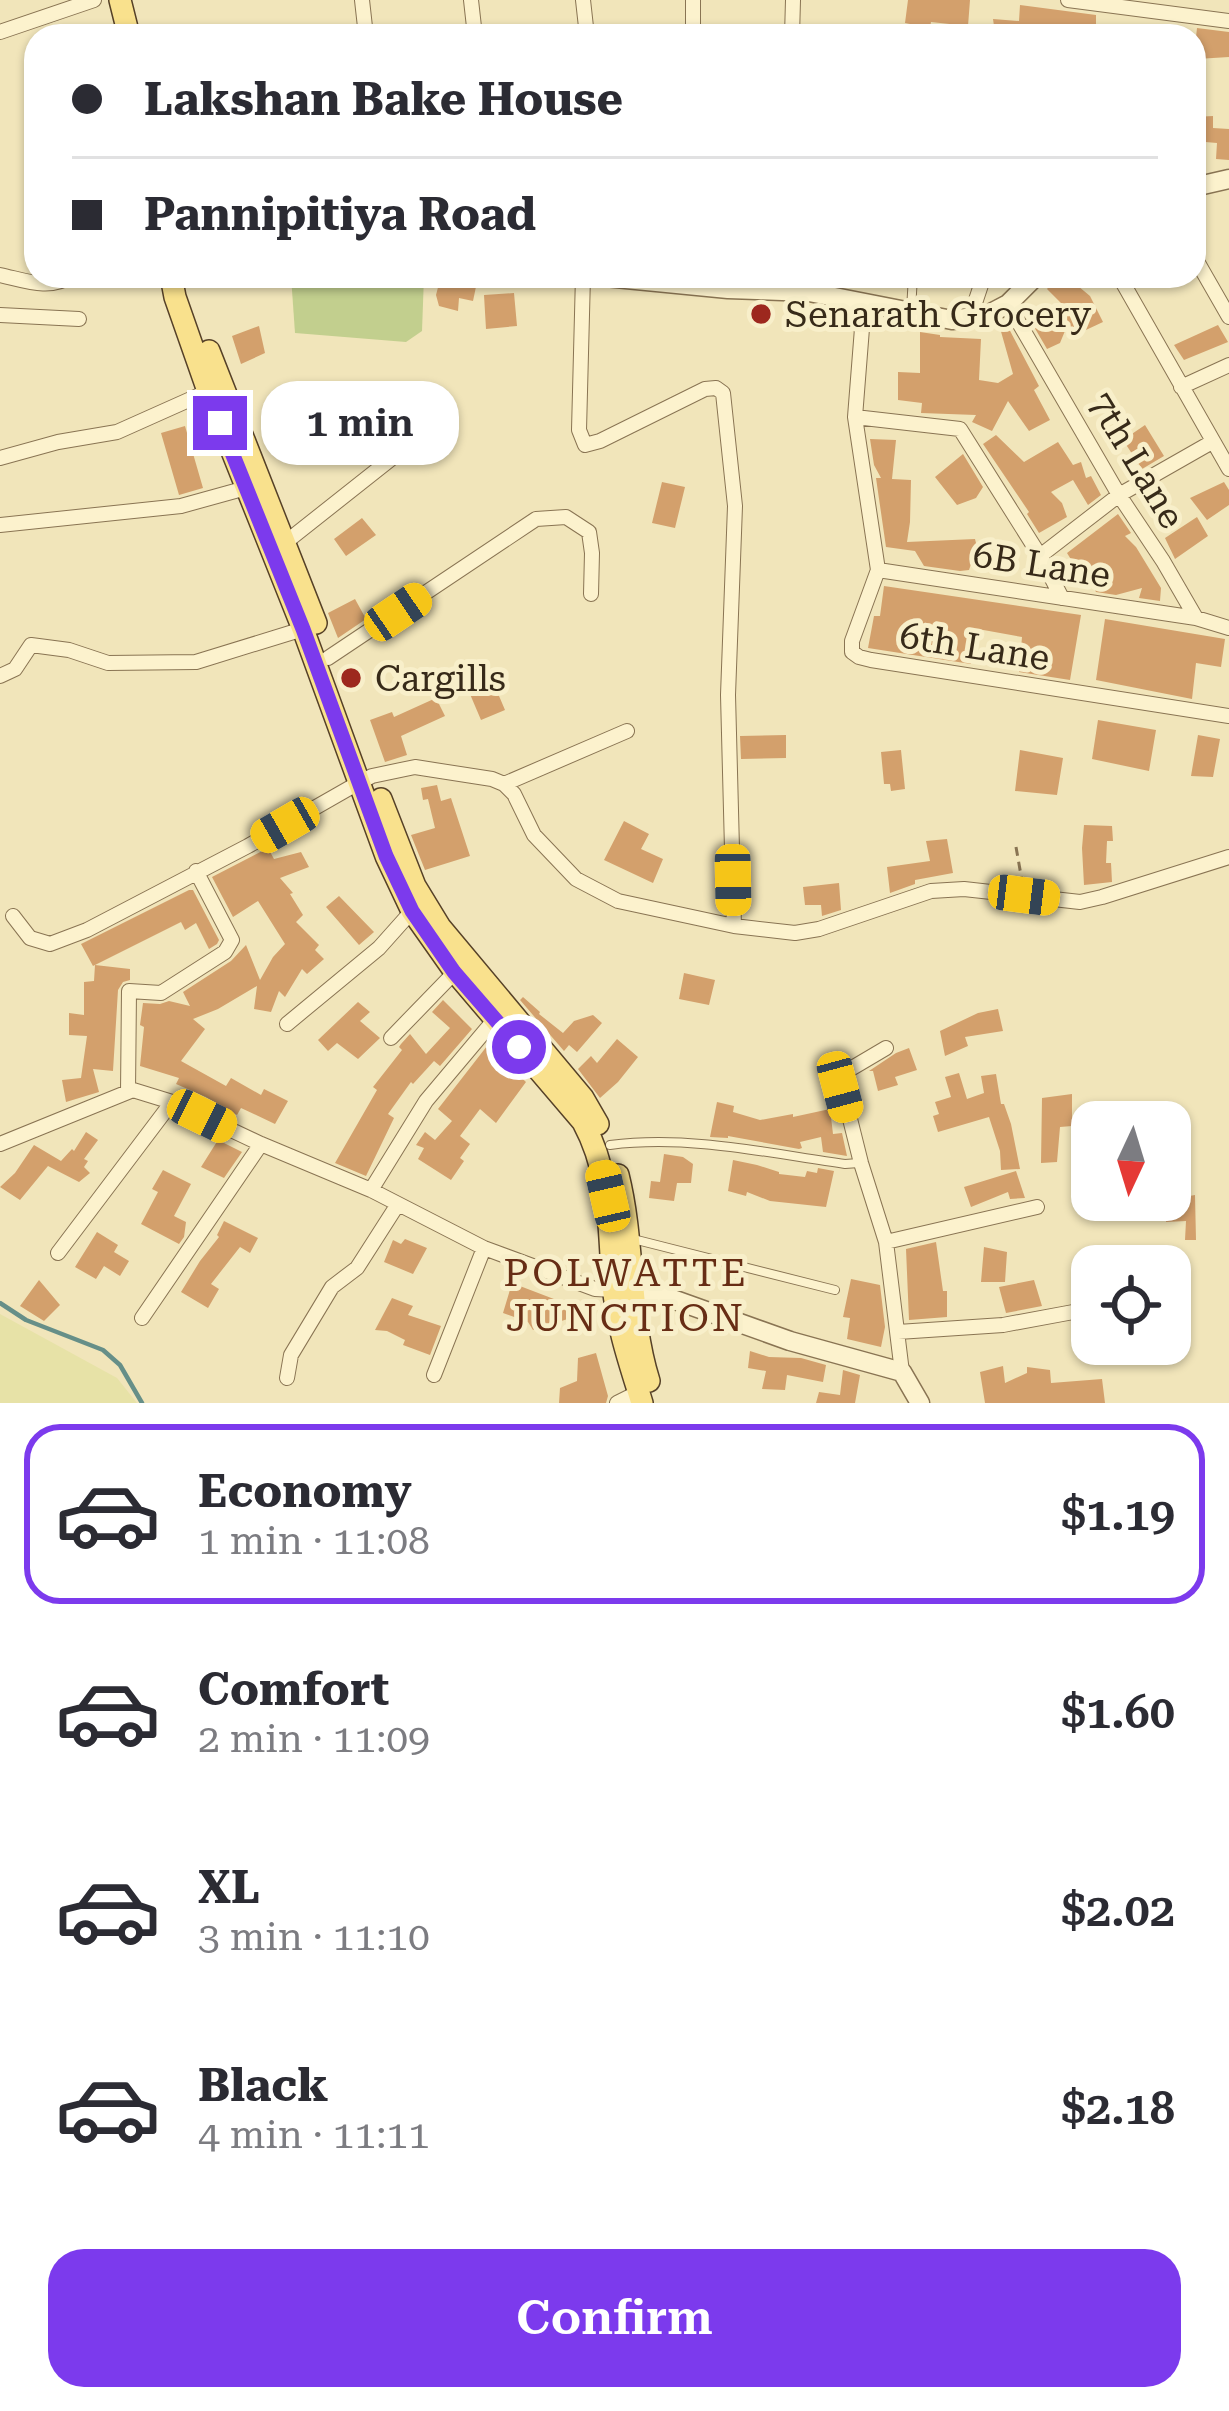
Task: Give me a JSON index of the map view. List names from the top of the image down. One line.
{"streets":{"street":["7th Lane","6B Lane","6th Lane"]},"crossings":[["7th Lane","6B Lane"],["6B Lane","6th Lane"]],"districts":["POLWATTE JUNCTION"],"places":["Senarath Grocery","Cargills"],"north":"bottom","page":{"banner":["Lakshan Bake House","Pannipitiya Road"],"bubble":"1 min","list":[{"name":"Economy","note":"1 min · 11:08","value":"$1.19"},{"name":"Comfort","note":"2 min · 11:09","value":"$1.60"},{"name":"XL","note":"3 min · 11:10","value":"$2.02"},{"name":"Black","note":"4 min · 11:11","value":"$2.18"}],"buttons":"Confirm"}}
